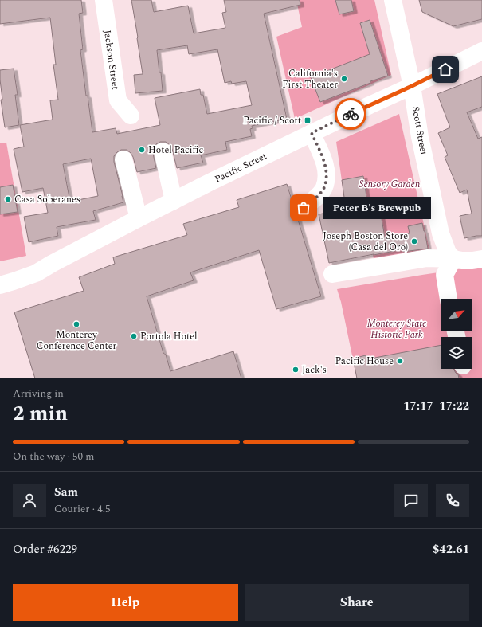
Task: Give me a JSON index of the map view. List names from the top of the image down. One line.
{"streets":{"street":["Jackson Street","Scott Street","Pacific Street"]},"crossings":[["Scott Street","Pacific Street"]],"parks":["Sensory Garden","Monterey State Historic Park"],"places":{"other":["California's First Theater","Hotel Pacific","Casa Soberanes","Peter B's Brewpub","Joseph Boston Store (Casa del Oro)","Monterey Conference Center","Portola Hotel","Pacific House","Jack's"],"transit":["Pacific / Scott"]},"north":"top right","page":{"bubble":"Peter B's Brewpub","heading":["2 min","Arriving in","17:17–17:22"],"panel":["Sam","Courier · 4.5","Order #6229","$42.61"],"bar":"On the way · 50 m","buttons":["Help","Share"]}}
